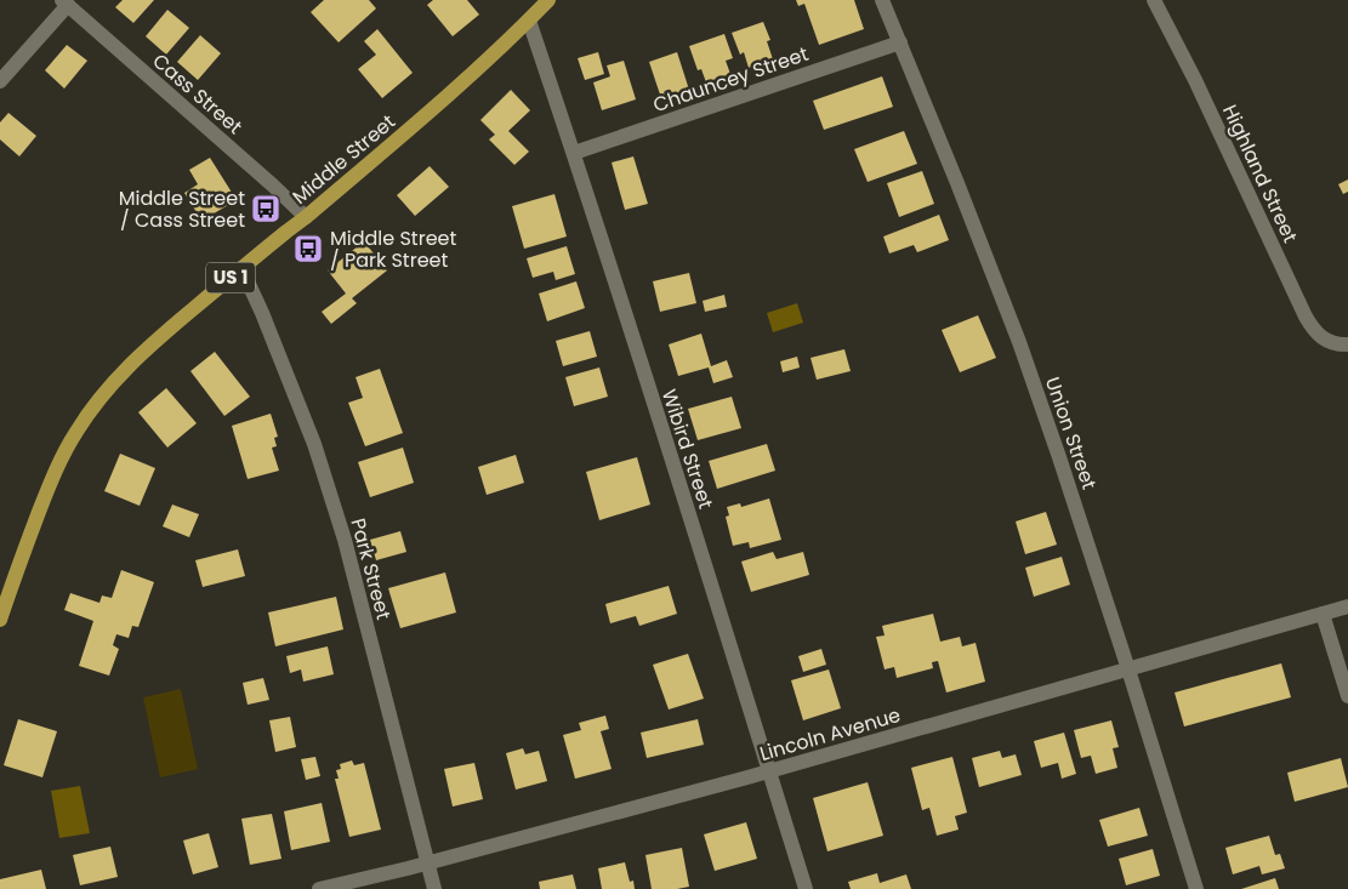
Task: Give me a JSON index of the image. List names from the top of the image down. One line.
{"streets":{"main road":["Middle Street","US 1"],"street":["Chauncey Street","Cass Street","Highland Street","Union Street","Wibird Street","Park Street","Lincoln Avenue"]},"crossings":[["Chauncey Street","Union Street"],["Chauncey Street","Wibird Street"],["Cass Street","Middle Street"],["Middle Street","Wibird Street"],["Middle Street","Park Street"],["Union Street","Lincoln Avenue"],["Wibird Street","Lincoln Avenue"],["Park Street","Lincoln Avenue"]],"places":{"bus stop":["Middle Street / Cass Street","Middle Street / Park Street"]}}
